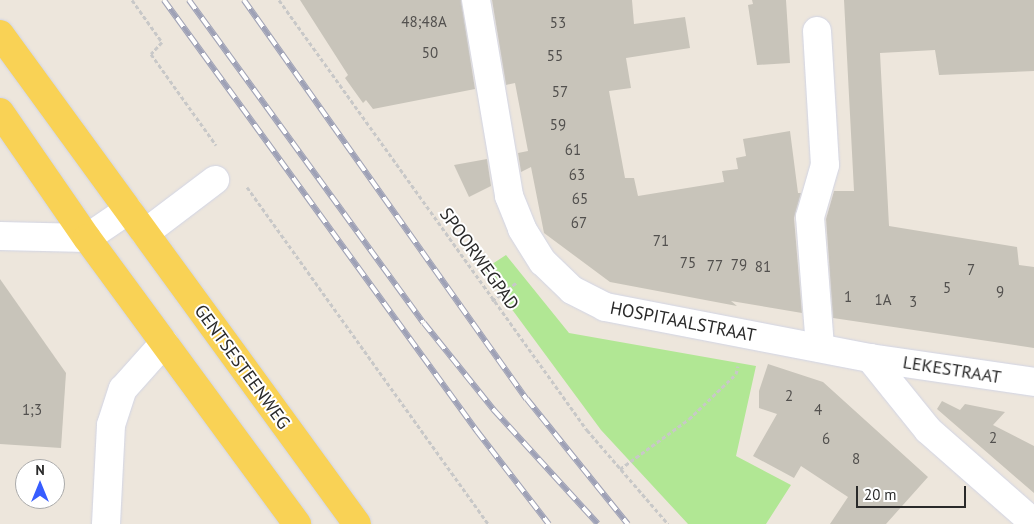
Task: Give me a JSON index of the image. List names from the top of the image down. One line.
{"streets":{"main road":["GENTSESTEENWEG"],"street":["HOSPITAALSTRAAT","LEKESTRAAT"],"path":["SPOORWEGPAD"]},"crossings":[["HOSPITAALSTRAAT","LEKESTRAAT"]],"house_numbers":["48;48A","53","50","55","57","59","61","63","65","67","71","75","79","77","81","7","5","9","1","1A","3","2","1;3","4","2","6","8"],"scale_bar":"20 m","north":"top"}
